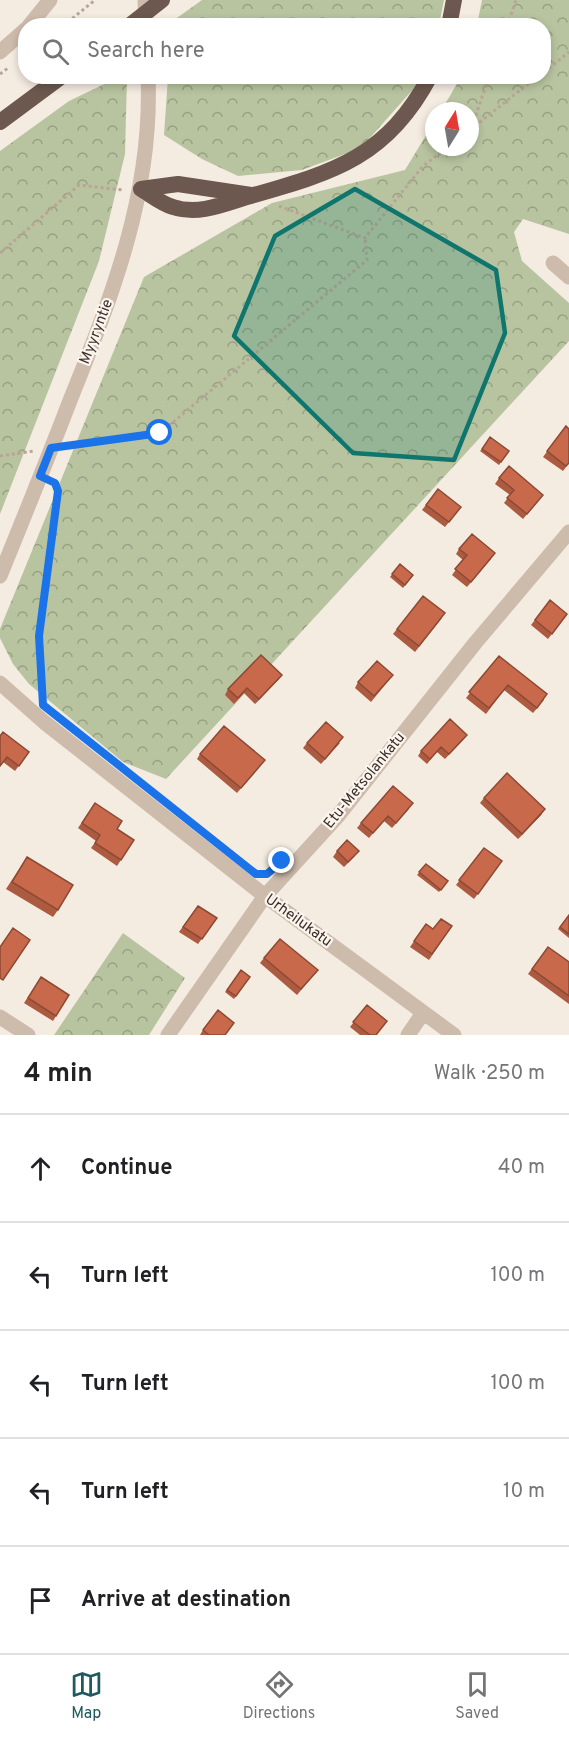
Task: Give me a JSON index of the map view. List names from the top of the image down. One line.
{"streets":{"street":["Myyryntie","Etu-Metsolankatu","Urheilukatu"]},"crossings":[["Etu-Metsolankatu","Urheilukatu"]],"north":"top","page":{"search":"Search here","heading":["4 min","Walk · 250 m"],"list":[["Continue","40 m"],["Turn left","100 m"],["Turn left","100 m"],["Turn left","10 m"],"Arrive at destination"],"nav":["Map","Directions","Saved"]}}
